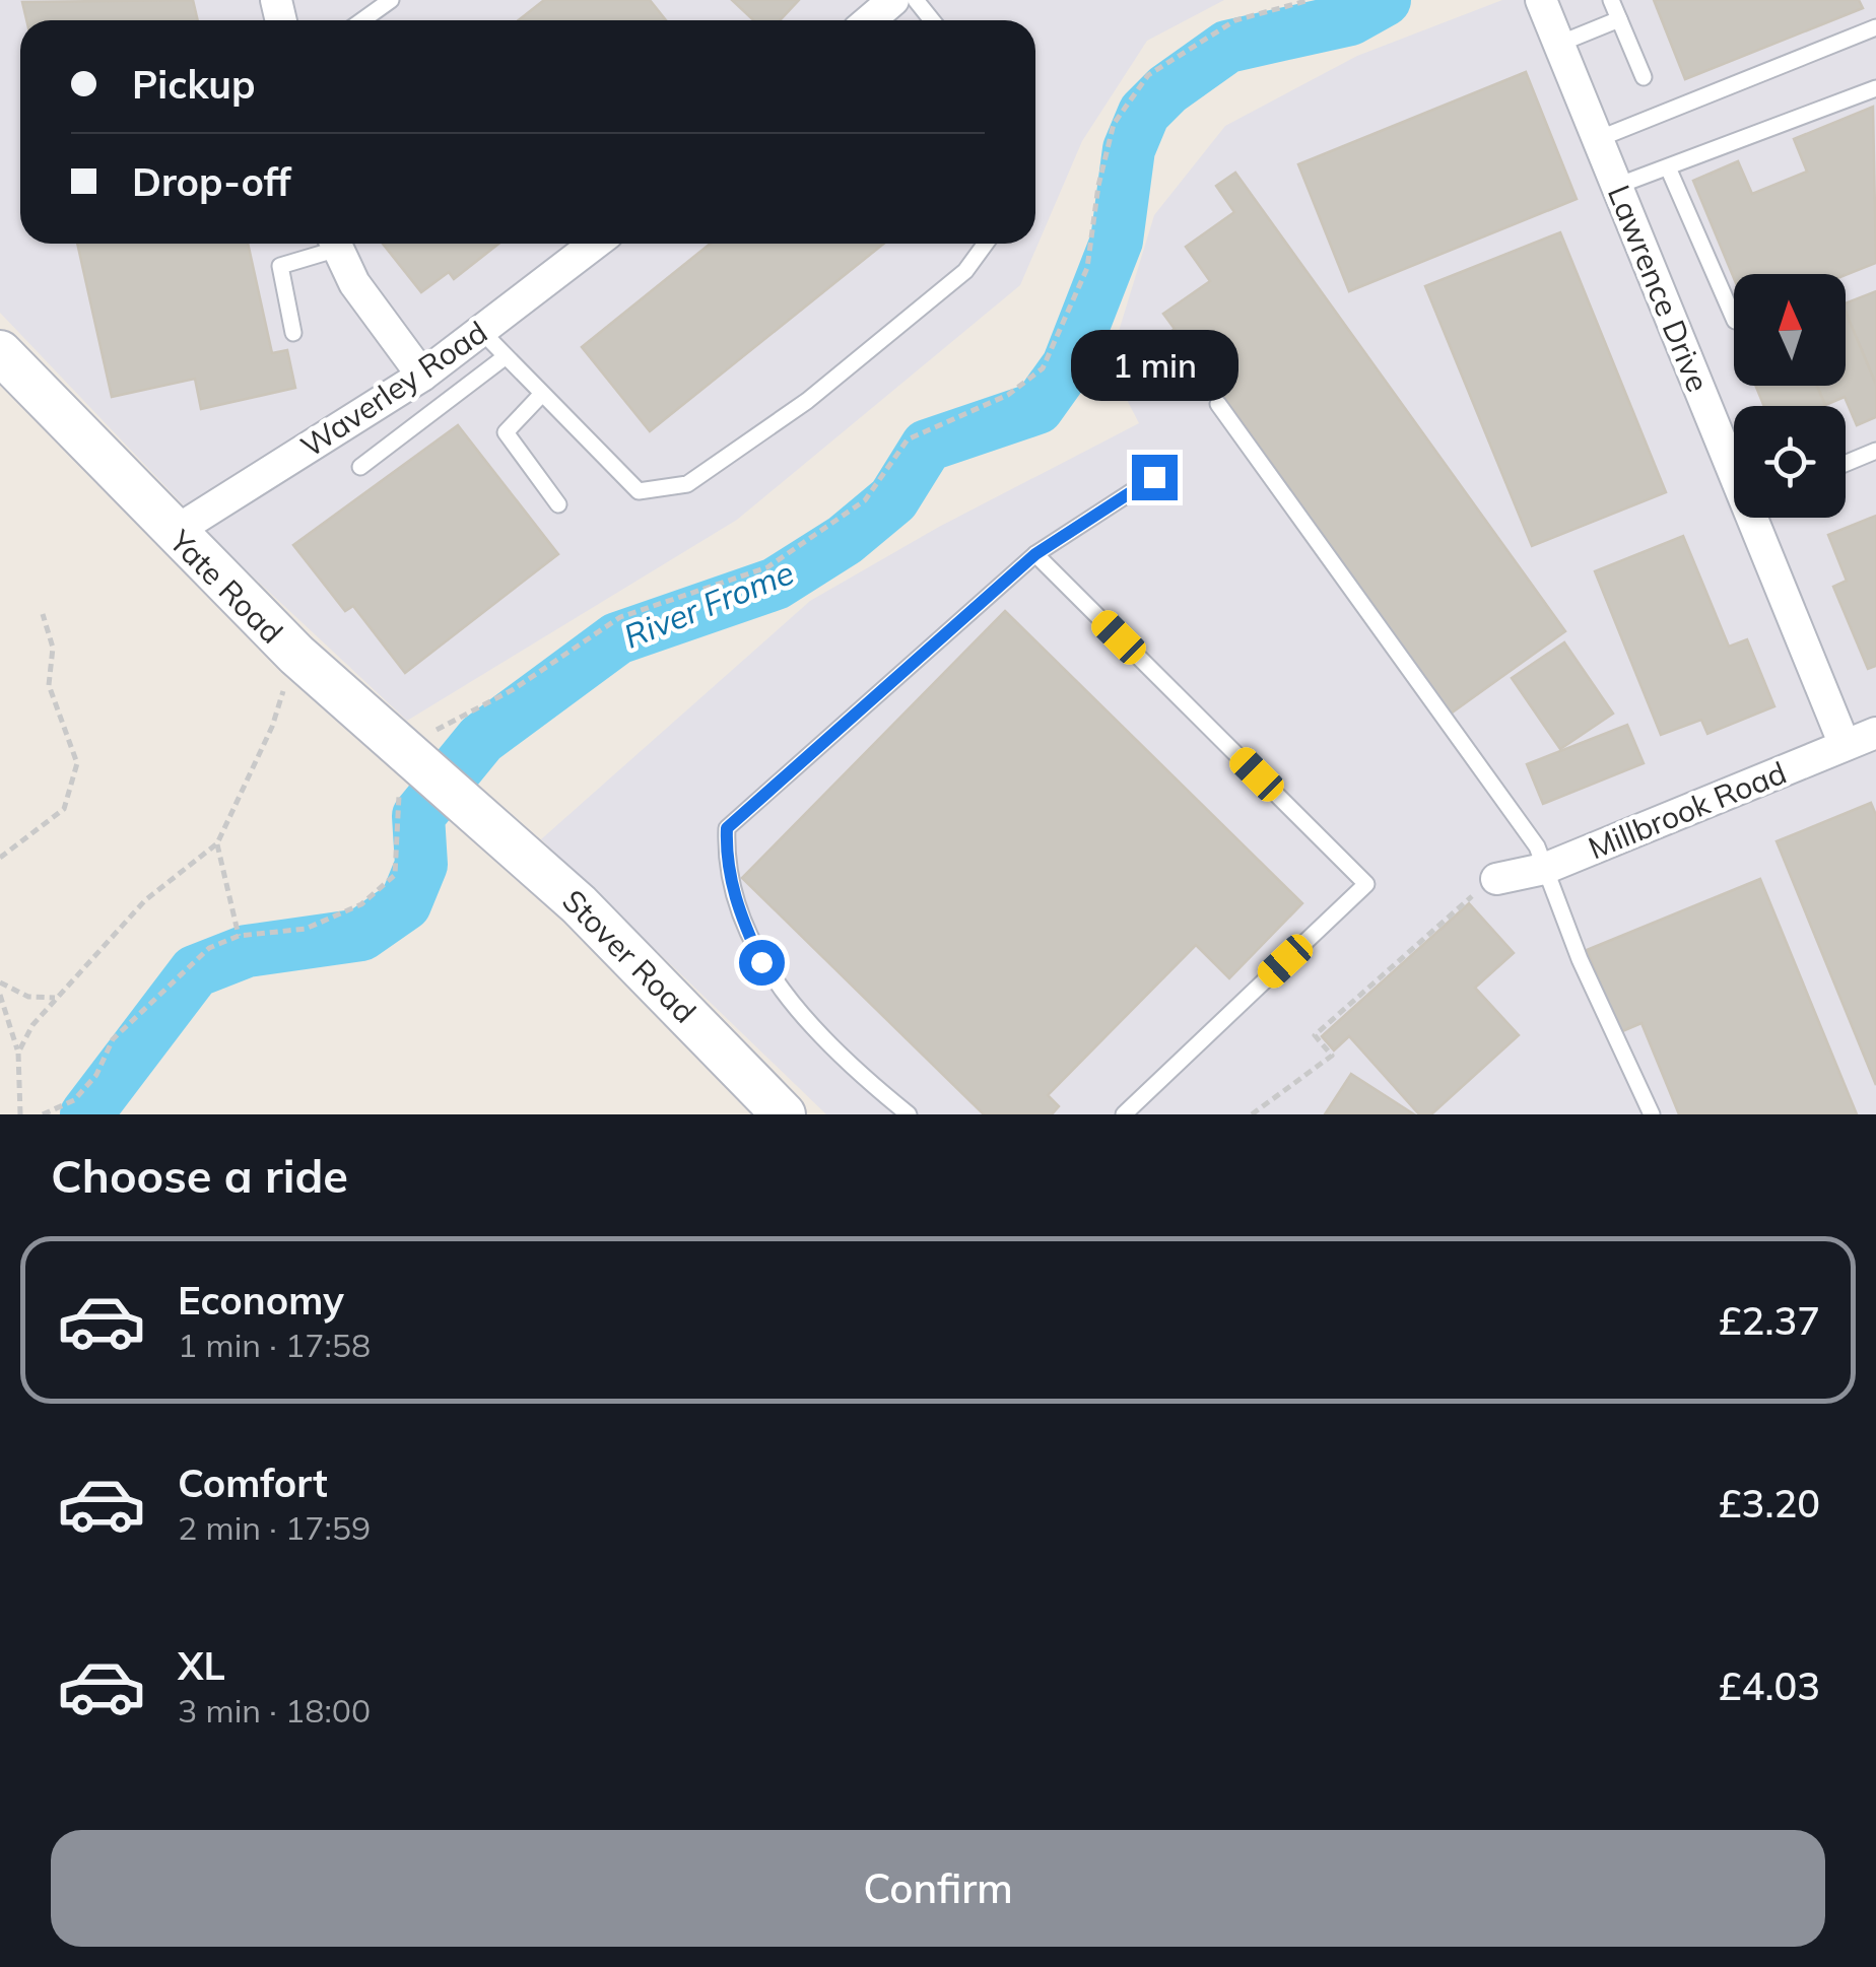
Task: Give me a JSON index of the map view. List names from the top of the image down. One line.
{"streets":{"main road":["Yate Road","Stover Road"],"street":["Lawrence Drive","Waverley Road","Millbrook Road"]},"crossings":[["Lawrence Drive","Millbrook Road"],["Waverley Road","Yate Road"],["Yate Road","Stover Road"]],"water":["River Frome"],"north":"top","page":{"banner":["Pickup","Drop-off"],"bubble":"1 min","heading":"Choose a ride","list":[{"name":"Economy","note":"1 min · 17:58","value":"£2.37"},{"name":"Comfort","note":"2 min · 17:59","value":"£3.20"},{"name":"XL","note":"3 min · 18:00","value":"£4.03"}],"buttons":"Confirm"}}
